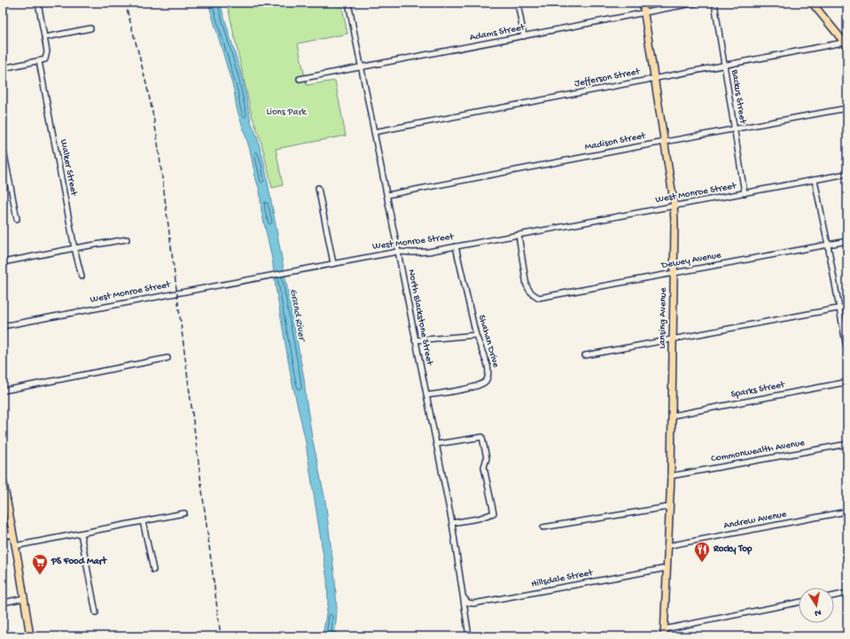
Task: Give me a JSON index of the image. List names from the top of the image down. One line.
{"streets":{"main road":["Lansing Avenue"],"street":["Adams Street","Jefferson Street","Backus Street","Madison Street","Walker Street","West Monroe Street","Dewey Avenue","North Blackstone Street","Shahan Drive","Sparks Street","Commonwealth Avenue","Andrew Avenue","Hillsdale Street"]},"crossings":[["Adams Street","North Blackstone Street"],["Adams Street","Lansing Avenue"],["Jefferson Street","Backus Street"],["Jefferson Street","North Blackstone Street"],["Jefferson Street","Lansing Avenue"],["Backus Street","Madison Street"],["Backus Street","West Monroe Street"],["Madison Street","North Blackstone Street"],["Madison Street","Lansing Avenue"],["West Monroe Street","Dewey Avenue"],["West Monroe Street","North Blackstone Street"],["West Monroe Street","Lansing Avenue"],["West Monroe Street","Shahan Drive"],["Dewey Avenue","Lansing Avenue"],["North Blackstone Street","Shahan Drive"],["North Blackstone Street","Hillsdale Street"],["Lansing Avenue","Sparks Street"],["Lansing Avenue","Commonwealth Avenue"],["Lansing Avenue","Andrew Avenue"],["Lansing Avenue","Hillsdale Street"]],"water":["Grand River"],"parks":["Lions Park"],"places":{"restaurant":["Rocky Top"],"supermarket":["PS Food Mart"]},"north":"bottom"}
